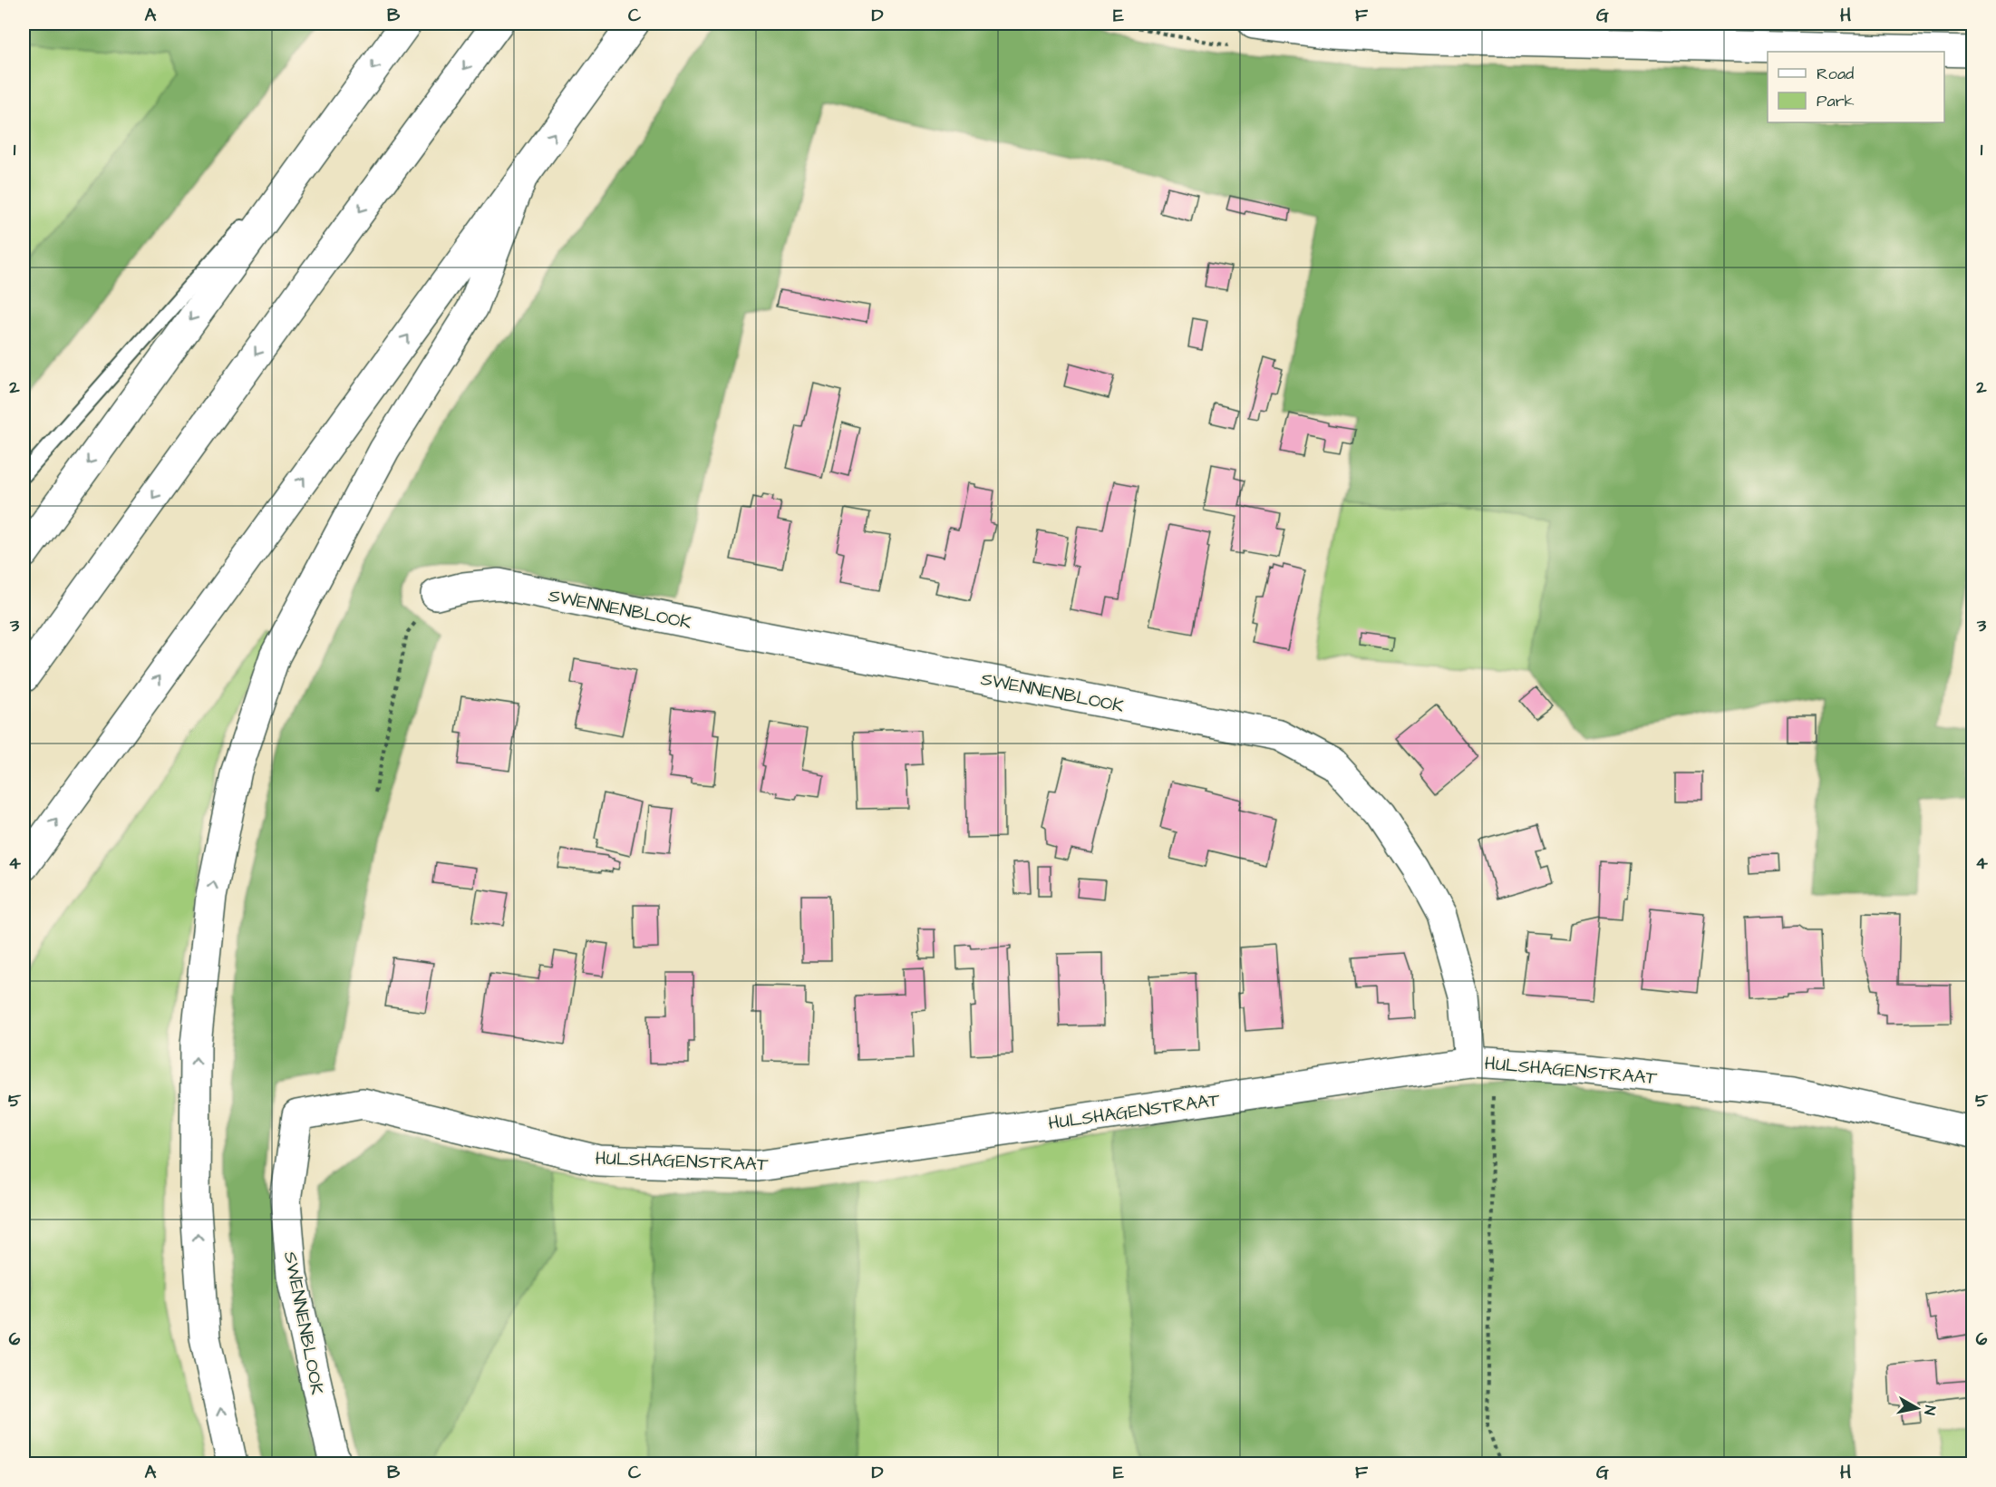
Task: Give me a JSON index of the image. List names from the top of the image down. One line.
{"streets":{"main road":["SWENNENBLOOK","HULSHAGENSTRAAT"]},"crossings":[["SWENNENBLOOK","HULSHAGENSTRAAT"]],"legend":["Road","Park"],"north":"right","grid":{"columns":["A","B","C","D","E","F","G","H"],"rows":["1","2","3","4","5","6"]}}
